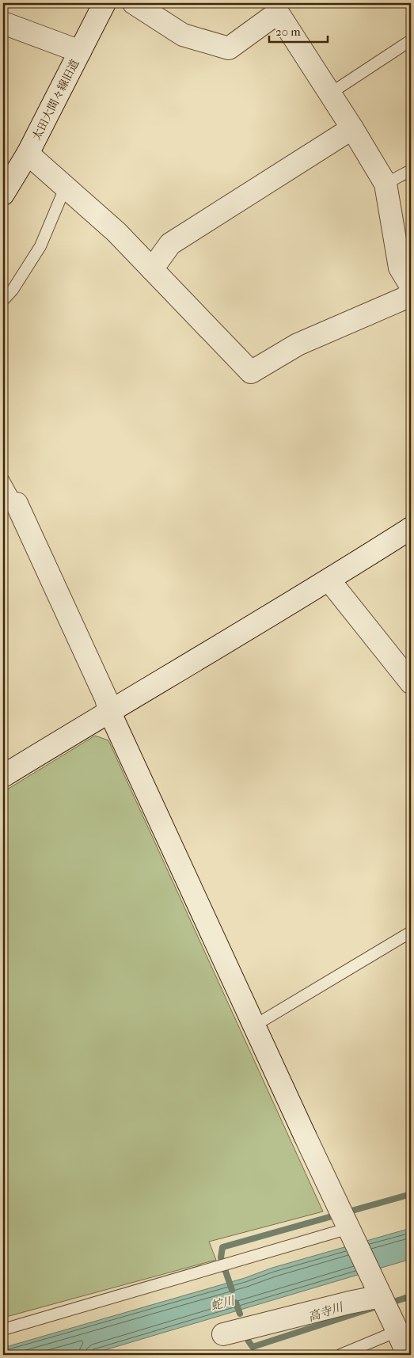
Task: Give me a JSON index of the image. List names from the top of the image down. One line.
{"streets":{"street":["太田大間々線旧道"]},"water":["蛇川","高寺川"],"scale_bar":"20 m"}
